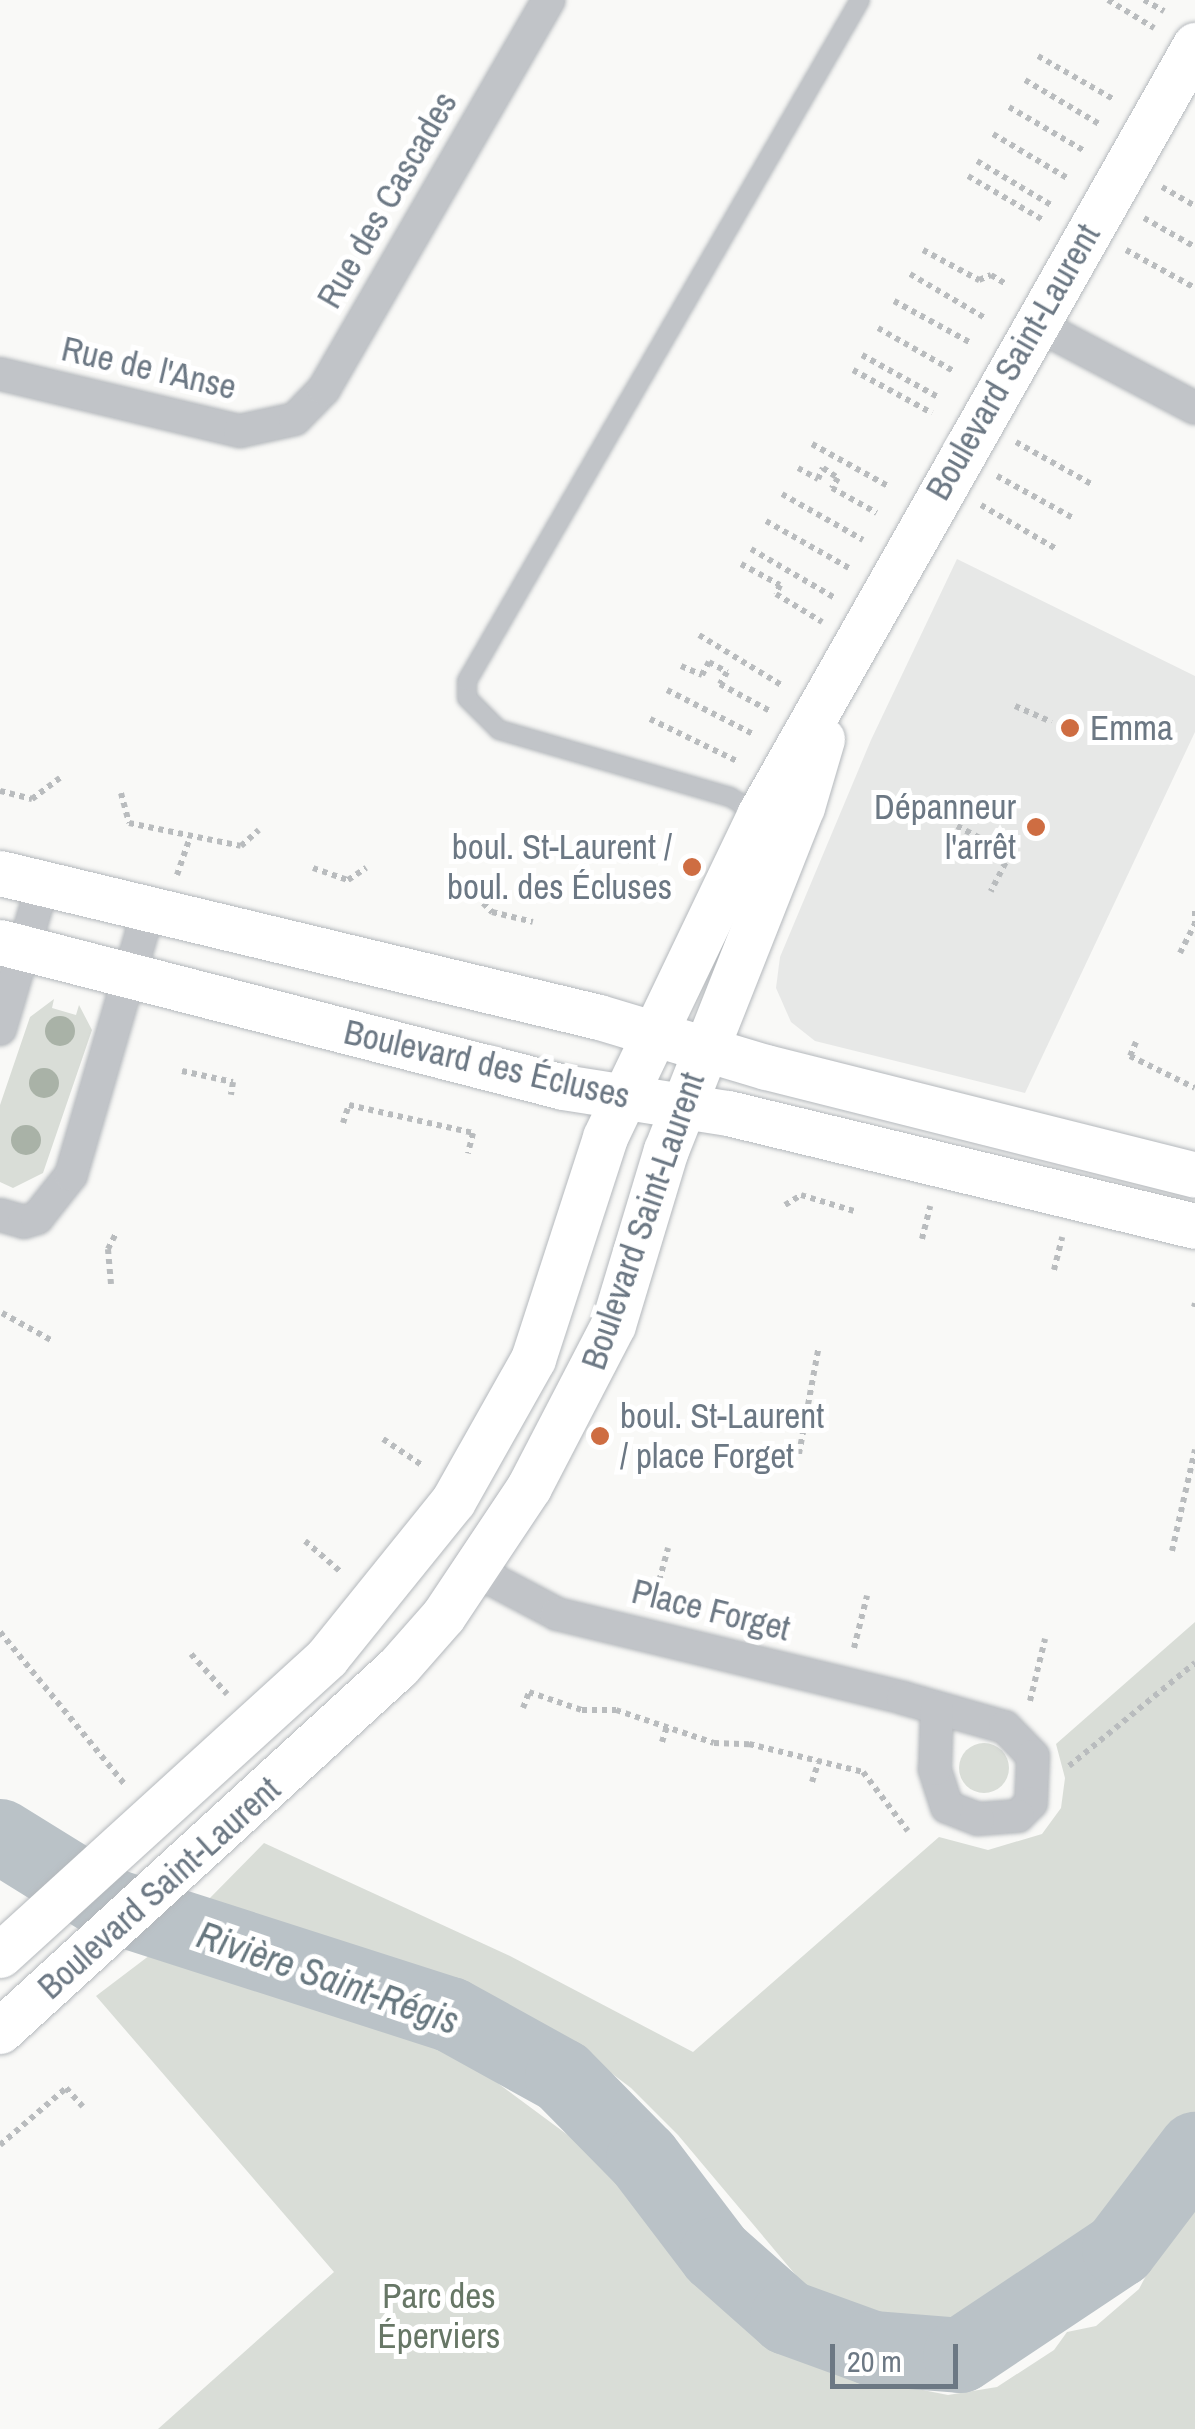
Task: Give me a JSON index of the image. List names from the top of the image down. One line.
{"streets":{"street":["Rue des Cascades","Boulevard Saint-Laurent","Rue de l'Anse","Boulevard des Écluses","Place Forget"]},"crossings":[["Rue des Cascades","Rue de l'Anse"],["Boulevard Saint-Laurent","Boulevard des Écluses"],["Boulevard Saint-Laurent","Place Forget"]],"water":["Rivière Saint-Régis"],"parks":["Parc des Éperviers"],"places":["Emma","Dépanneur l'arrêt","boul. St-Laurent / boul. des Écluses","boul. St-Laurent / place Forget"],"scale_bar":"20 m"}
